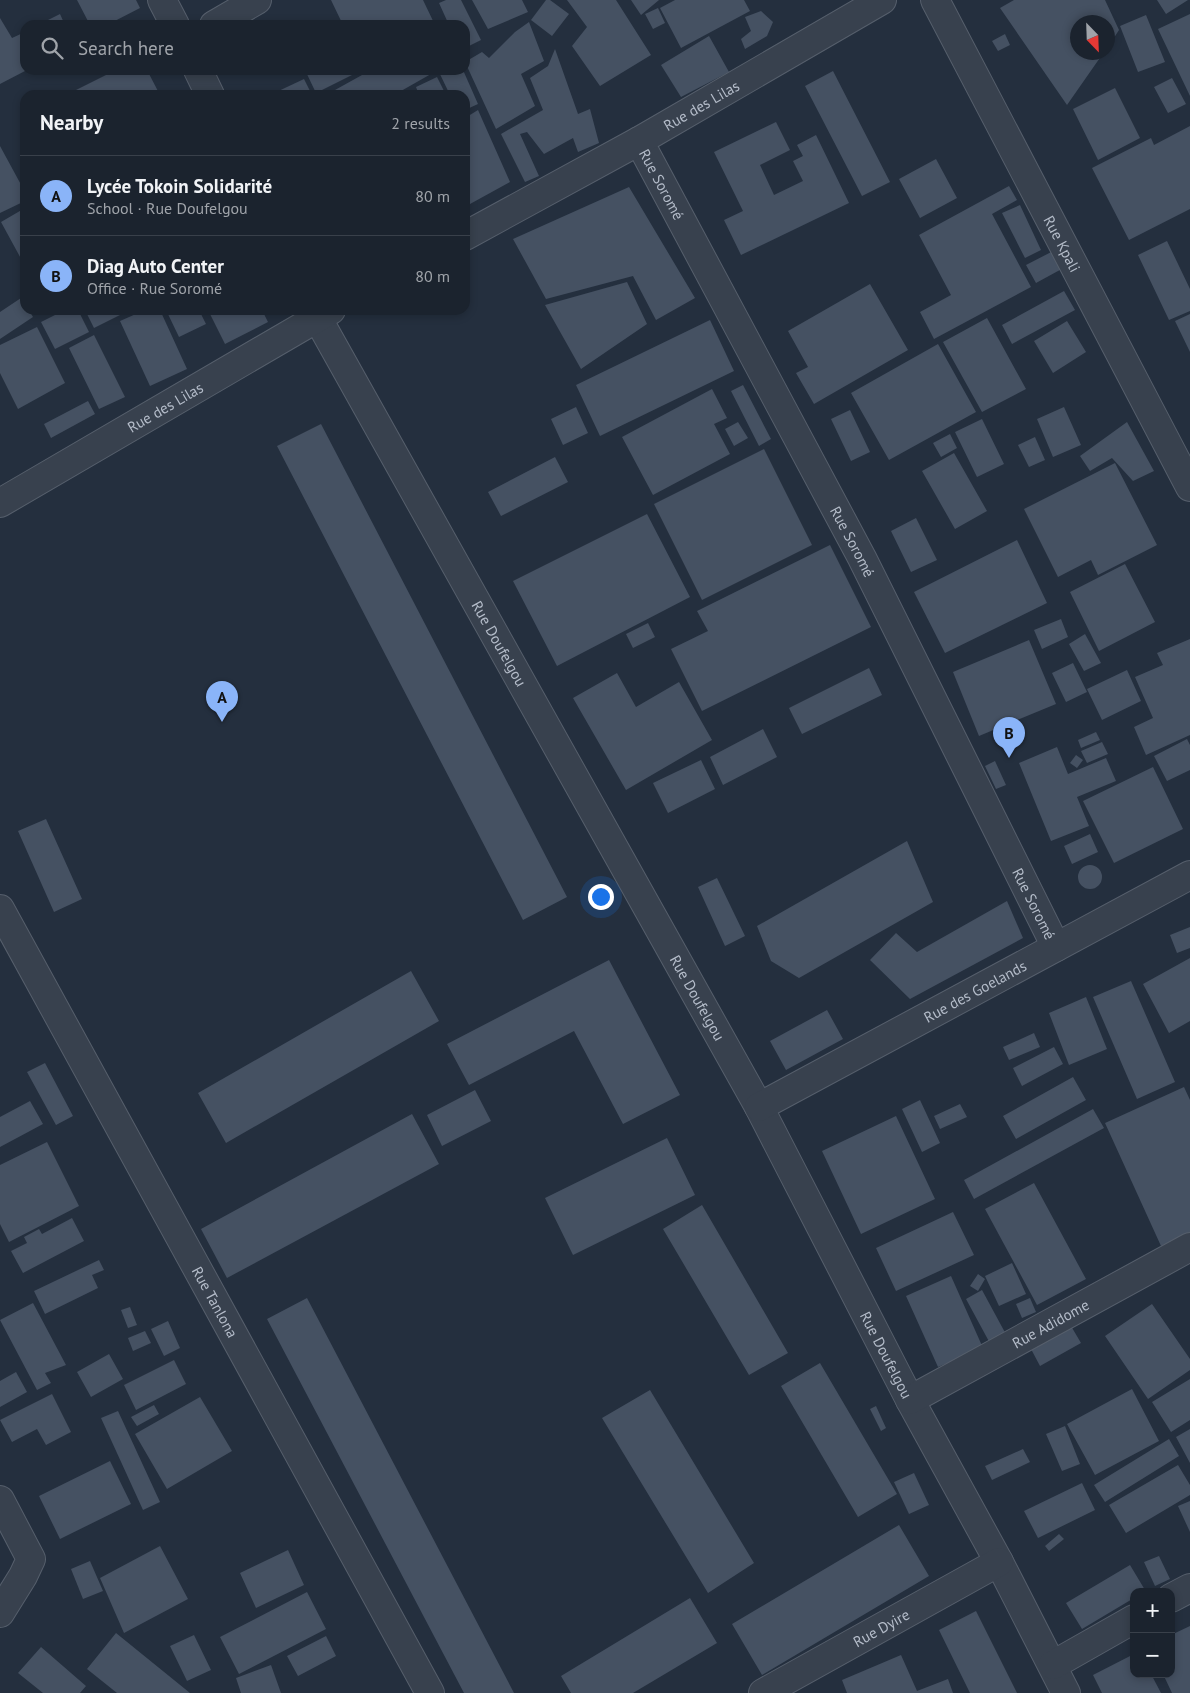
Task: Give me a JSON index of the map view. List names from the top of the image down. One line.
{"streets":{"street":["Rue des Lilas","Rue Soromé","Rue Kpali","Rue Doufelgou","Rue des Goelands","Rue Tanlona","Rue Adidome","Rue Dyire"]},"crossings":[["Rue des Lilas","Rue Soromé"],["Rue Soromé","Rue des Goelands"],["Rue Doufelgou","Rue des Goelands"],["Rue Doufelgou","Rue Adidome"],["Rue Doufelgou","Rue Dyire"]],"north":"bottom right","page":{"search":"Search here","heading":["Nearby","2 results"],"list":[{"mark":"A","name":"Lycée Tokoin Solidarité","note":"School · Rue Doufelgou","value":"80 m"},{"mark":"B","name":"Diag Auto Center","note":"Office · Rue Soromé","value":"80 m"}],"pins":["A","B"],"map_buttons":["+","−"]}}
